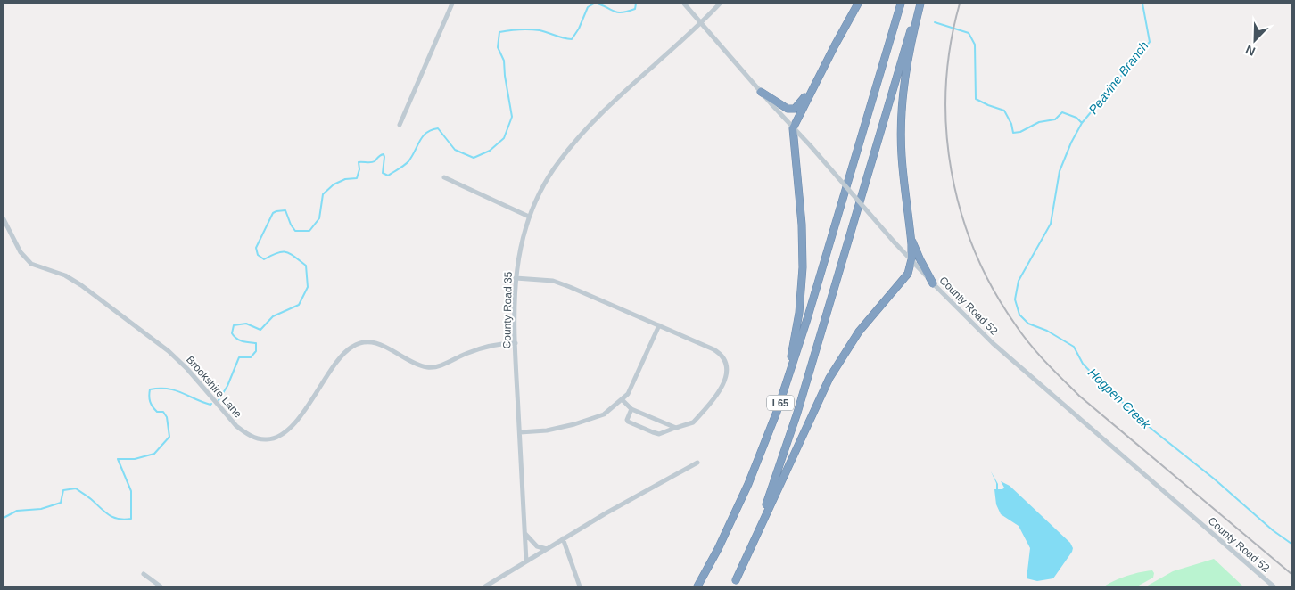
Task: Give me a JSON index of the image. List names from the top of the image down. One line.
{"streets":{"highway":["I 65"],"street":["County Road 52","County Road 35","Brookshire Lane"]},"crossings":[["County Road 52","County Road 35"],["County Road 35","Brookshire Lane"]],"water":["Peavine Branch","Hogpen Creek"],"north":"bottom left"}
